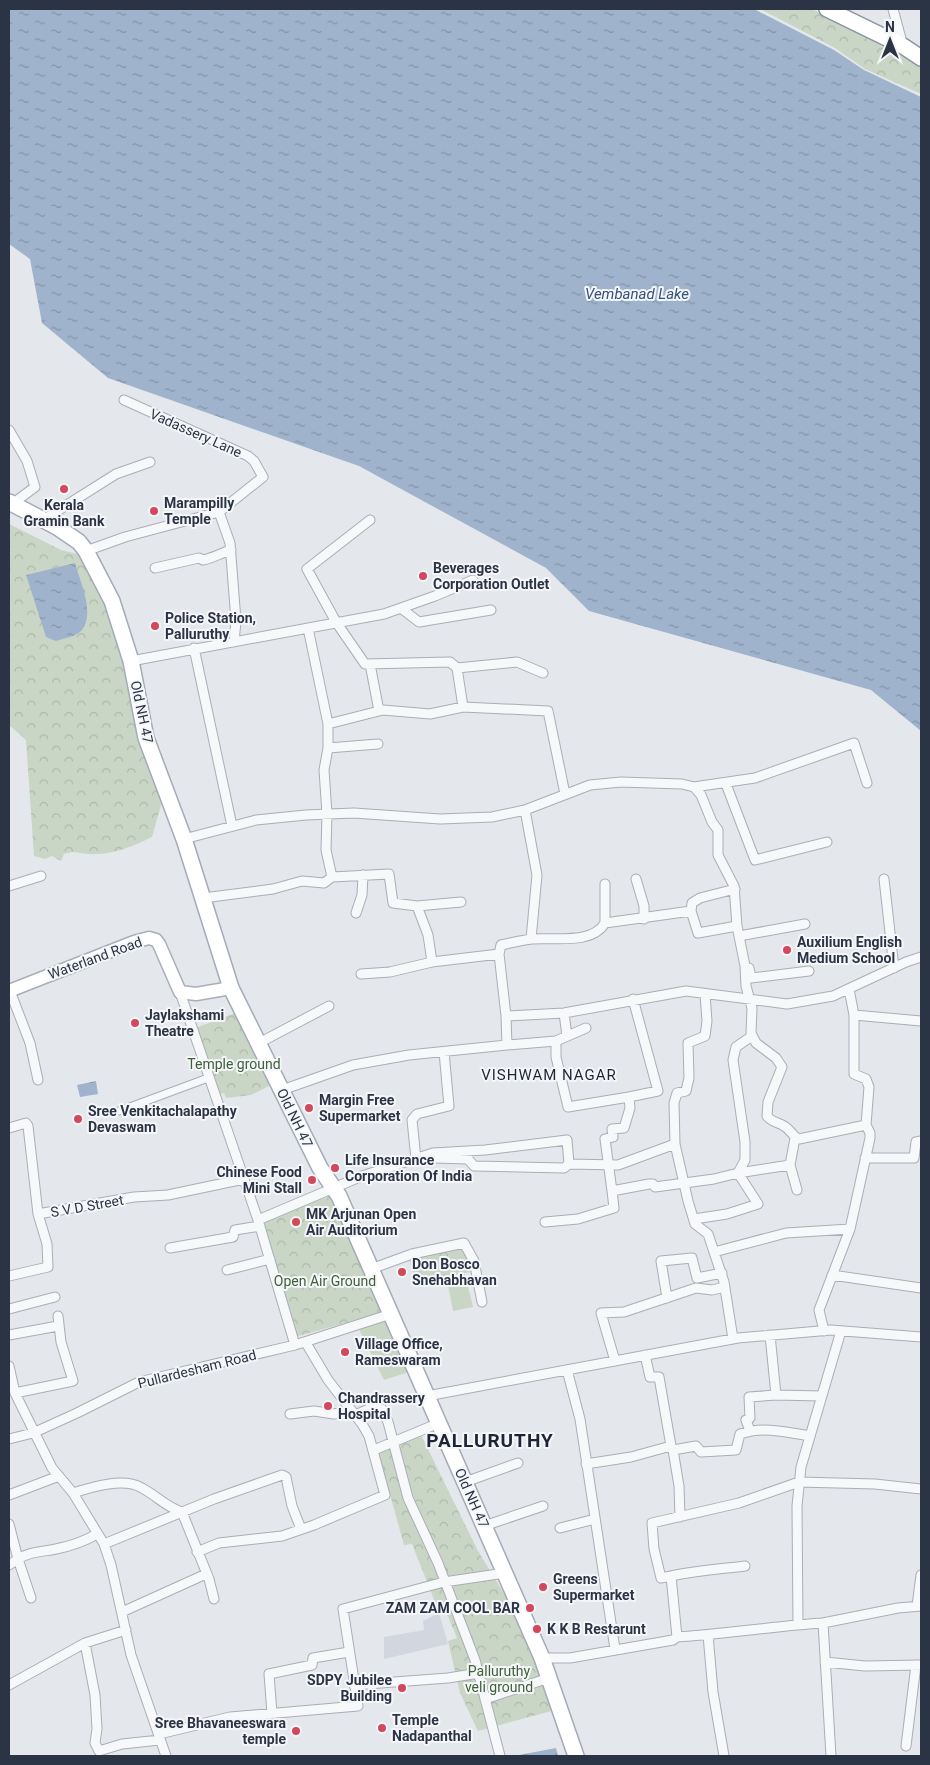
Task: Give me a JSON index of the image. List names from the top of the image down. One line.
{"streets":{"main road":["Old NH 47","Waterland Road"],"street":["Vadassery Lane","S V D Street","Pullardesham Road"]},"crossings":[["Old NH 47","Pullardesham Road"]],"districts":["VISHWAM NAGAR","PALLURUTHY"],"water":["Vembanad Lake"],"parks":["Temple ground","Open Air Ground","Palluruthy veli ground"],"places":["Kerala Gramin Bank","Marampilly Temple","Beverages Corporation Outlet","Police Station, Palluruthy","Auxilium English Medium School","Jaylakshami Theatre","Margin Free Supermarket","Sree Venkitachalapathy Devaswam","Life Insurance Corporation Of India","Chinese Food Mini Stall","MK Arjunan Open Air Auditorium","Don Bosco Snehabhavan","Village Office, Rameswaram","Chandrassery Hospital","Greens Supermarket","ZAM ZAM COOL BAR","K K B Restarunt","SDPY Jubilee Building","Temple Nadapanthal","Sree Bhavaneeswara temple"],"north":"top"}
